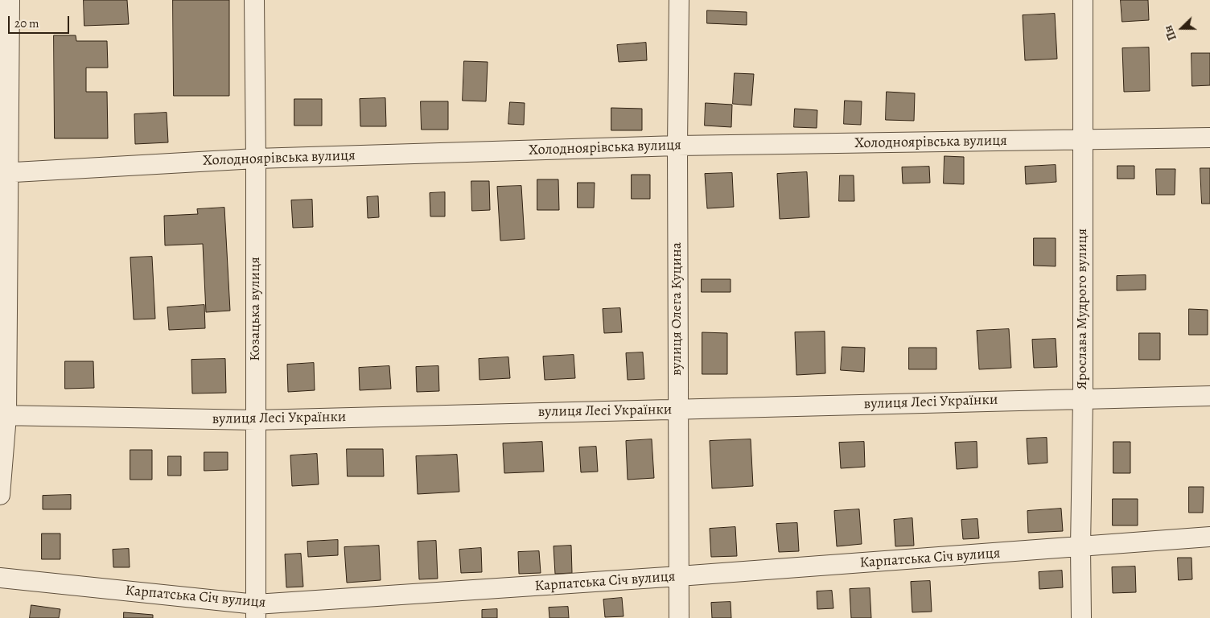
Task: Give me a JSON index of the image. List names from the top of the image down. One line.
{"streets":{"street":["Холодноярівська вулиця","Козацька вулиця","вулиця Олега Куцина","Ярослава Мудрого вулиця","вулиця Лесі Українки","Карпатська Січ вулиця"]},"crossings":[["Холодноярівська вулиця","Козацька вулиця"],["Холодноярівська вулиця","вулиця Олега Куцина"],["Холодноярівська вулиця","Ярослава Мудрого вулиця"],["Козацька вулиця","вулиця Лесі Українки"],["Козацька вулиця","Карпатська Січ вулиця"],["вулиця Олега Куцина","вулиця Лесі Українки"],["вулиця Олега Куцина","Карпатська Січ вулиця"],["Ярослава Мудрого вулиця","вулиця Лесі Українки"],["Ярослава Мудрого вулиця","Карпатська Січ вулиця"]],"scale_bar":"20 m","north":"left"}
